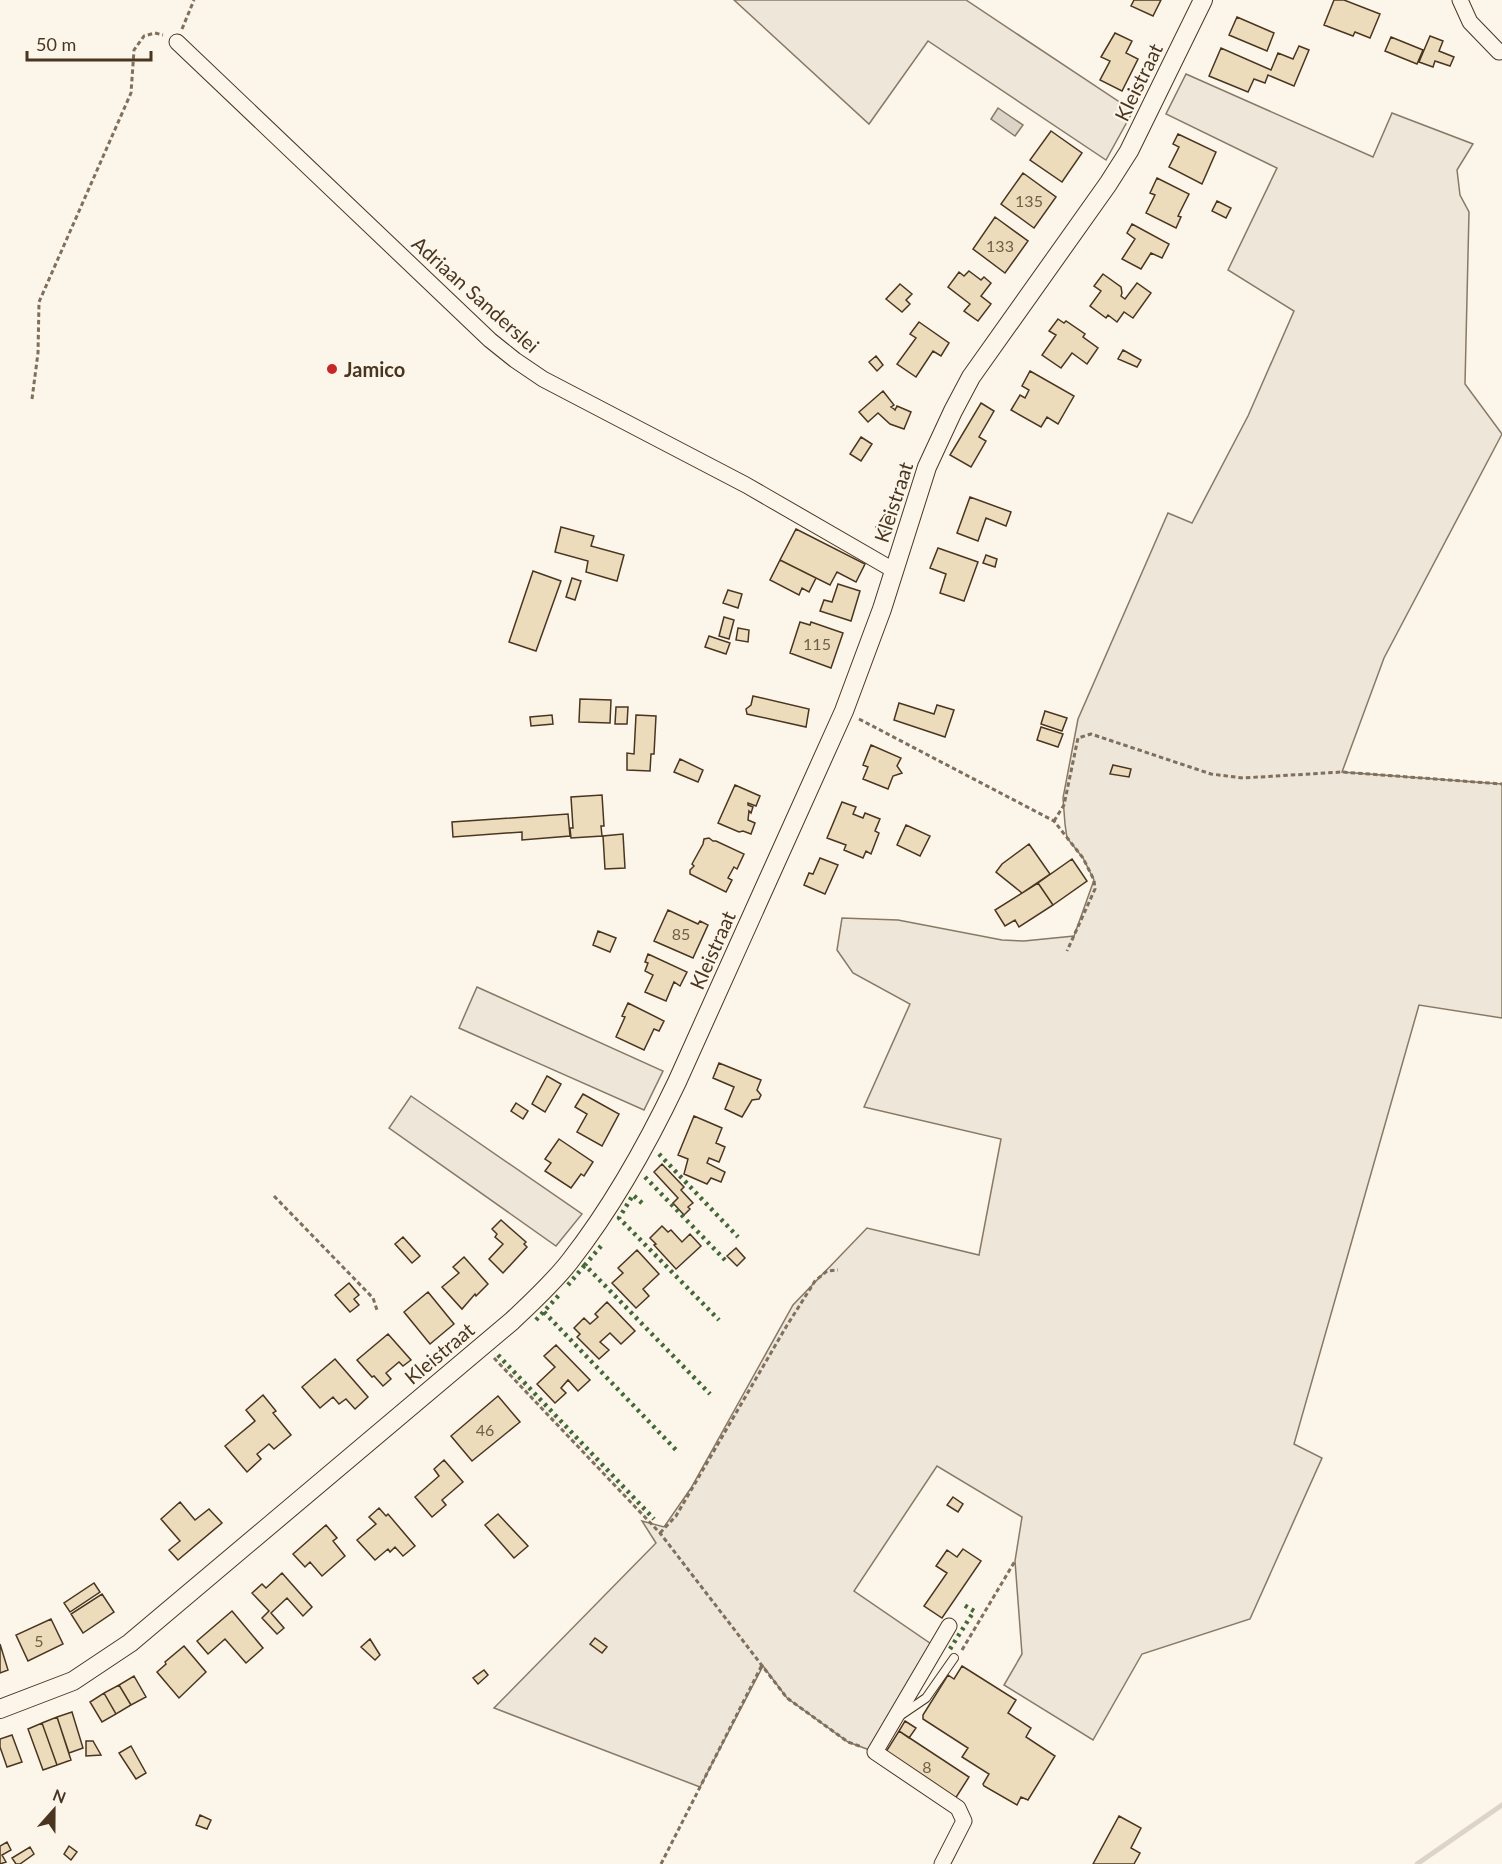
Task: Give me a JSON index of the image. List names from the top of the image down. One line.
{"streets":{"street":["Kleistraat","Adriaan Sanderslei"]},"crossings":[["Kleistraat","Adriaan Sanderslei"]],"places":["Jamico"],"house_numbers":["135","133","115","85","46","5","8"],"scale_bar":"50 m","north":"top"}
